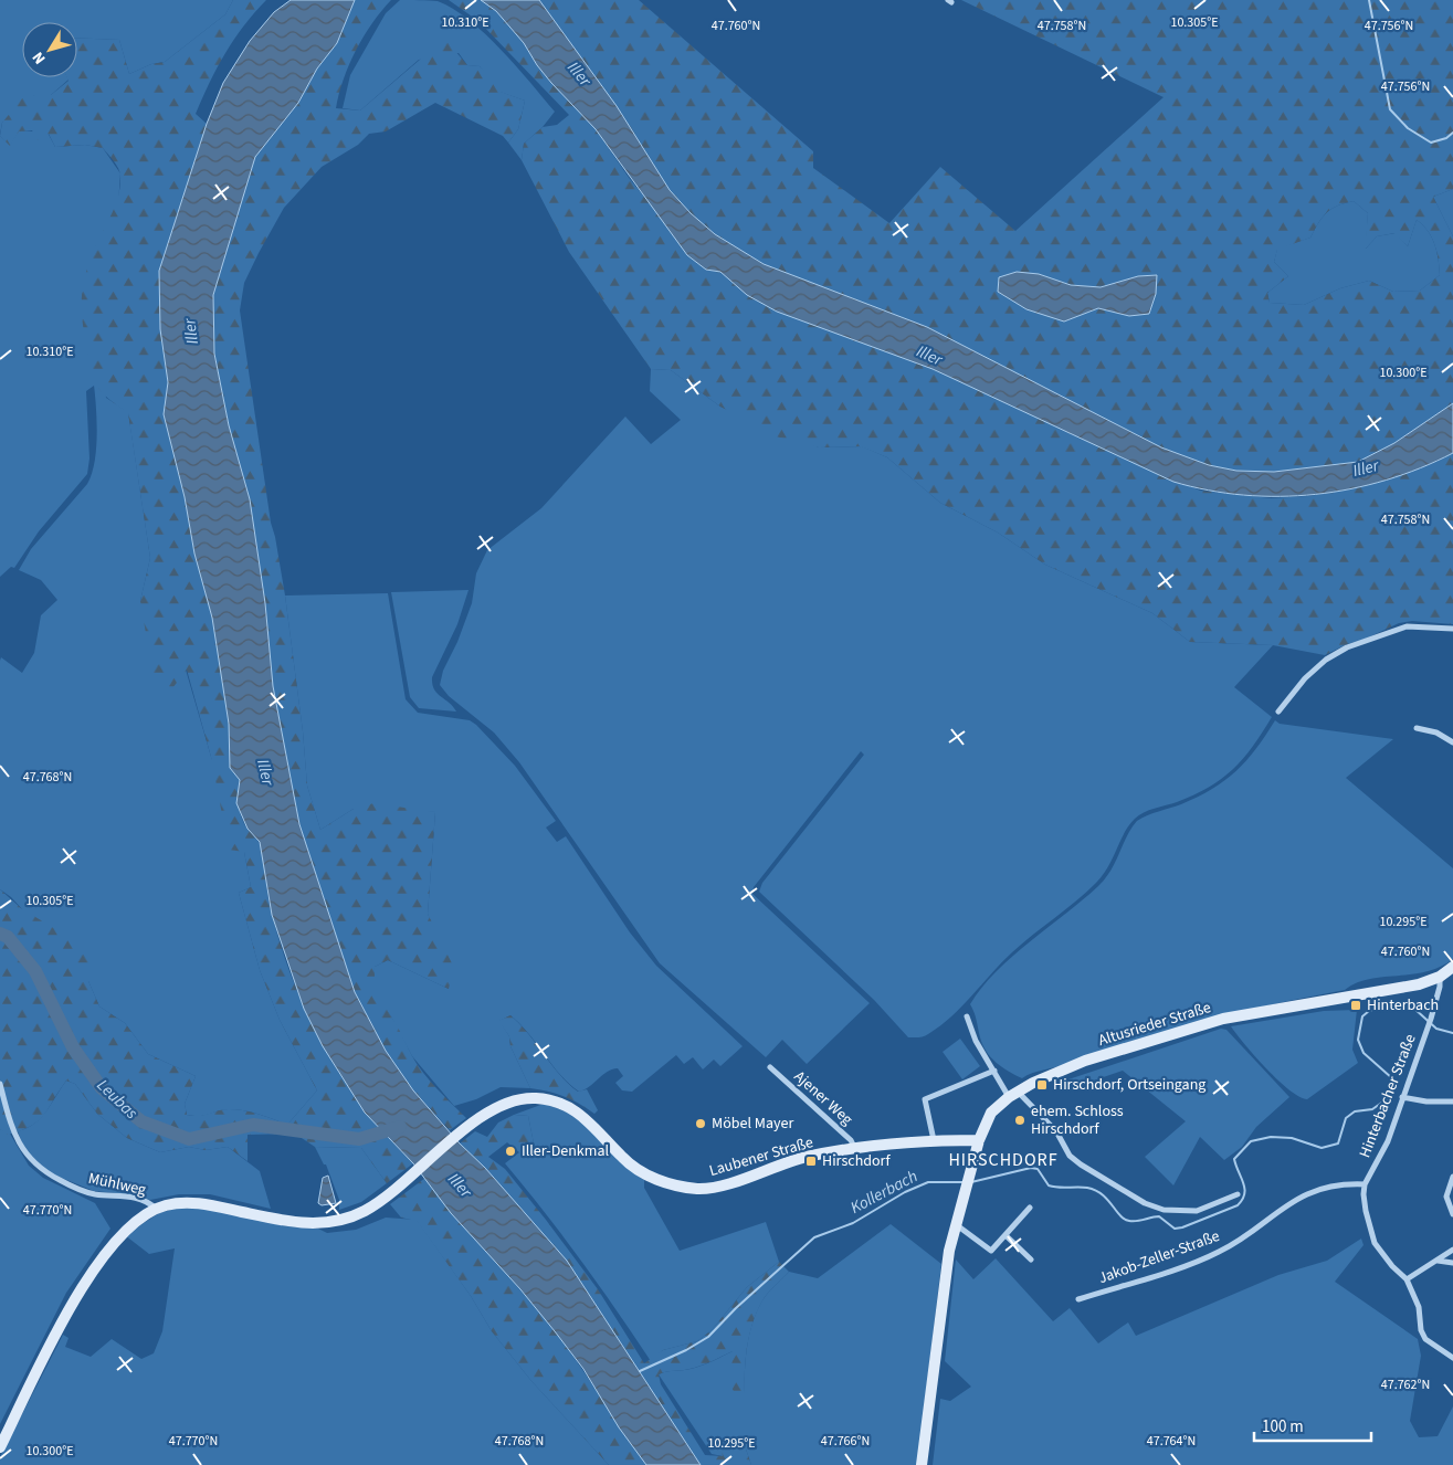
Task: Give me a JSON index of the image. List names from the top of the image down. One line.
{"streets":{"street":["Altusrieder Straße","Hinterbacher Straße","Ajener Weg","Laubener Straße","Mühlweg","Jakob-Zeller-Straße"]},"crossings":[["Altusrieder Straße","Hinterbacher Straße"],["Altusrieder Straße","Laubener Straße"],["Hinterbacher Straße","Jakob-Zeller-Straße"],["Ajener Weg","Laubener Straße"],["Laubener Straße","Mühlweg"]],"districts":["HIRSCHDORF"],"water":["Iller","Leubas","Kollerbach"],"places":{"transit":["Hinterbach","Hirschdorf, Ortseingang","Hirschdorf"],"other":["ehem. Schloss Hirschdorf","Möbel Mayer","Iller-Denkmal"]},"scale_bar":"100 m","north":"bottom left","coordinates":["10.310°E","10.305°E","47.760°N","47.758°N","47.756°N","10.300°E","47.768°N","10.295°E","47.770°N","47.762°N","47.766°N","47.764°N"]}
